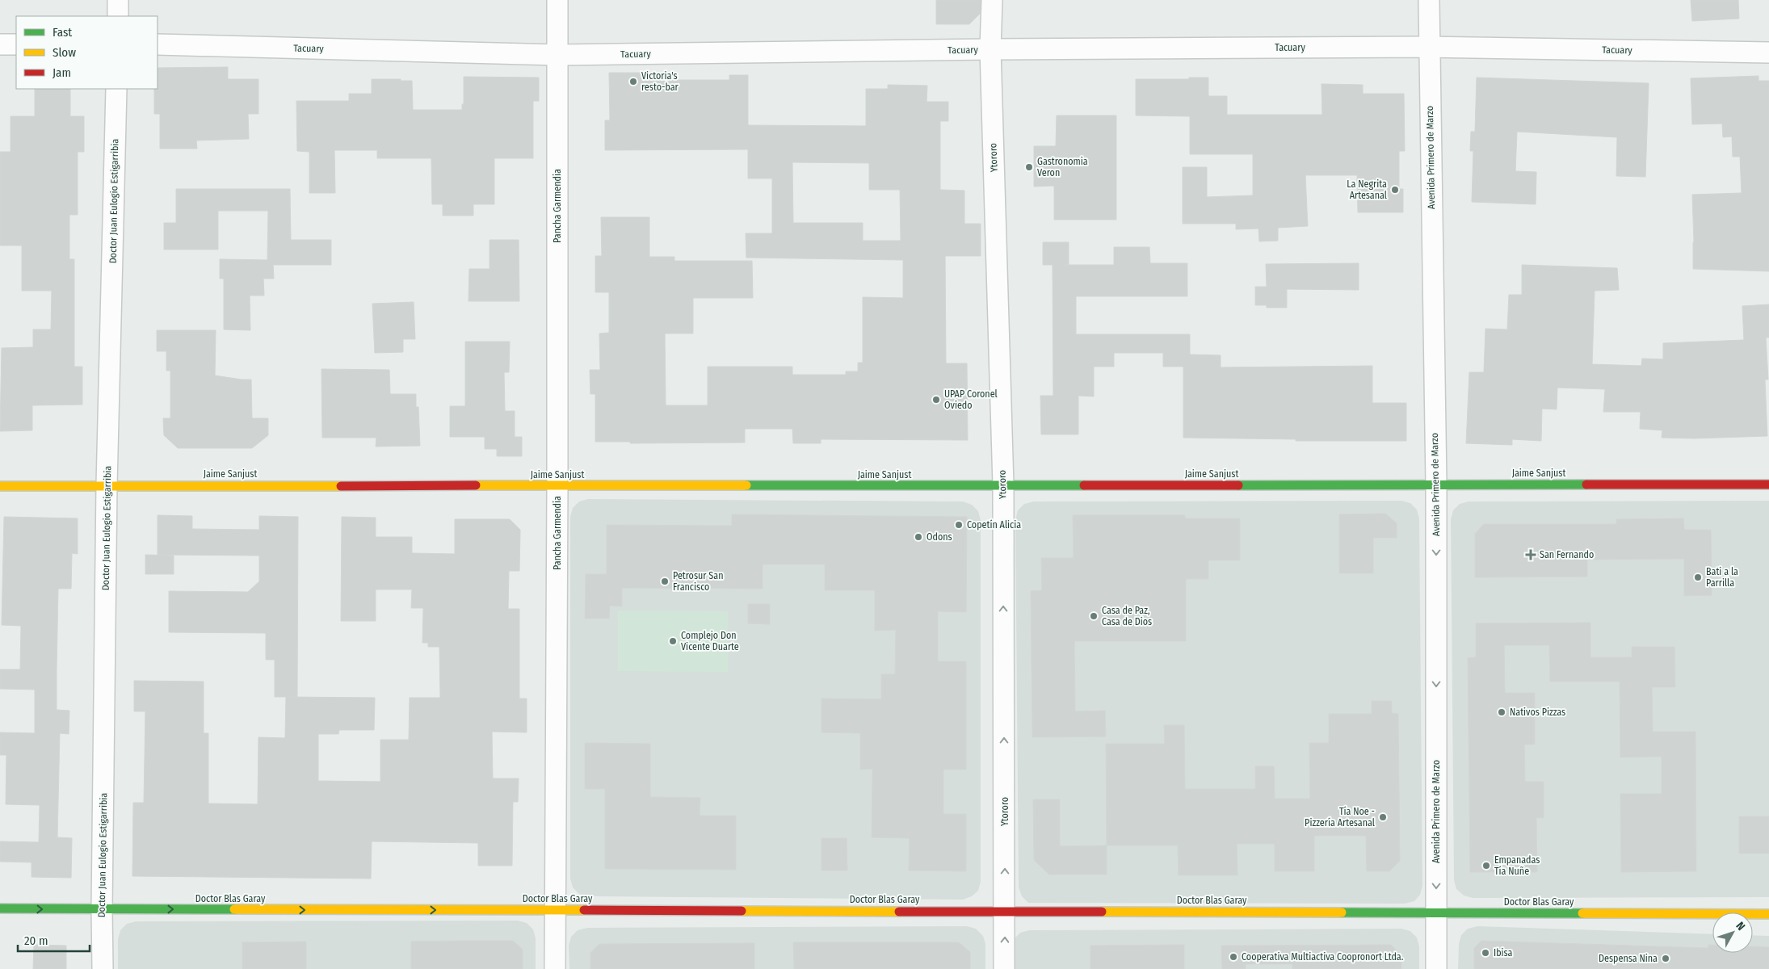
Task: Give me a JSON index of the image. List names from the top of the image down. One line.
{"streets":{"main road":["Jaime Sanjust","Doctor Blas Garay"],"street":["Tacuary","Ytororo","Avenida Primero de Marzo","Doctor Juan Eulogio Estigarribia","Pancha Garmendia"]},"crossings":[["Tacuary","Ytororo"],["Tacuary","Avenida Primero de Marzo"],["Tacuary","Pancha Garmendia"],["Ytororo","Jaime Sanjust"],["Ytororo","Doctor Blas Garay"],["Avenida Primero de Marzo","Jaime Sanjust"],["Avenida Primero de Marzo","Doctor Blas Garay"],["Doctor Juan Eulogio Estigarribia","Jaime Sanjust"],["Doctor Juan Eulogio Estigarribia","Doctor Blas Garay"],["Pancha Garmendia","Jaime Sanjust"],["Pancha Garmendia","Doctor Blas Garay"]],"one_way":["Ytororo","Avenida Primero de Marzo"],"places":{"other":["Victoria's resto-bar","Gastronomia Veron","La Negrita Artesanal","UPAP Coronel Oviedo","Copetín Alicia","Odons","Bati a la Parrilla","Petrosur San Francisco","Casa de Paz, Casa de Dios","Complejo Don Vicente Duarte","Nativos Pizzas","Tía Noe - Pizzería Artesanal","Empanadas Tía Nuñe","Ibisa","Cooperativa Multiactiva Coopronort Ltda.","Despensa Nina"],"health":["San Fernando"]},"legend":["Fast","Slow","Jam"],"scale_bar":"20 m","north":"top right"}
